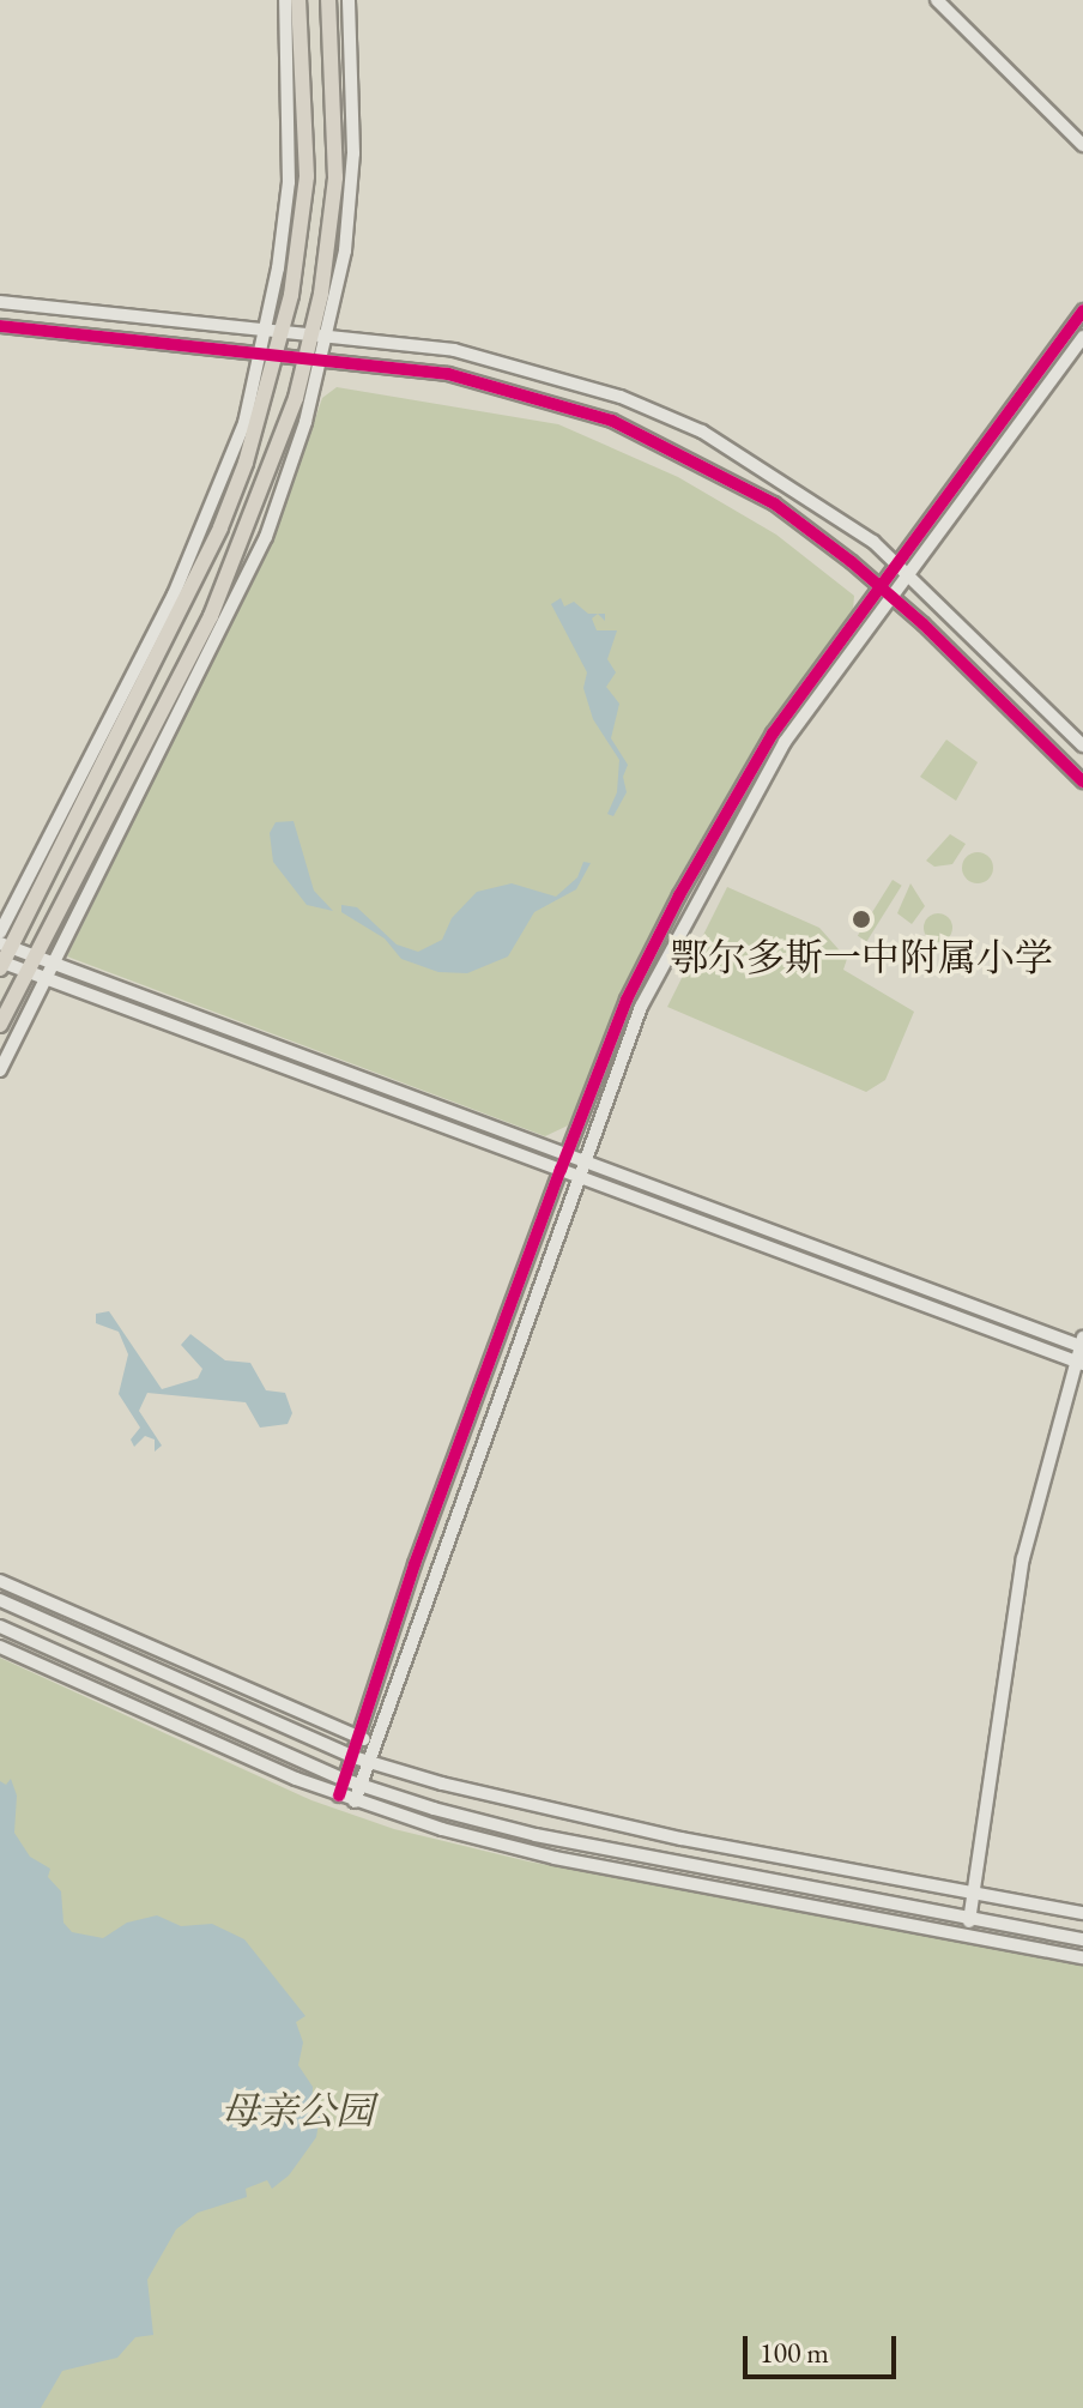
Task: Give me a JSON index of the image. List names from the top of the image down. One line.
{"parks":["母亲公园"],"places":["鄂尔多斯一中附属小学"],"scale_bar":"100 m"}
